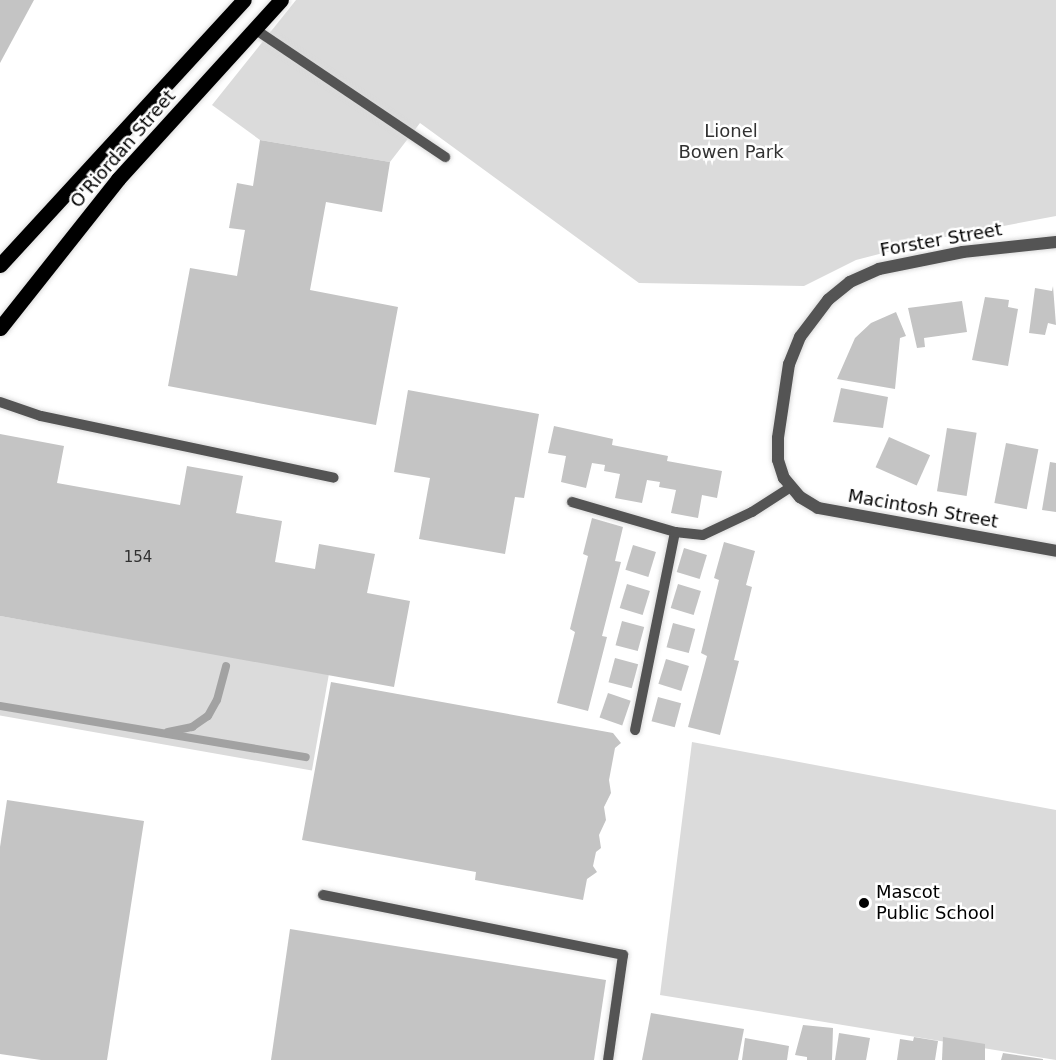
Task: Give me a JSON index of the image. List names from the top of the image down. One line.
{"streets":{"main road":["O'Riordan Street"],"street":["Forster Street","Macintosh Street"]},"crossings":[["Forster Street","Macintosh Street"]],"parks":["Lionel Bowen Park"],"places":["Mascot Public School"],"house_numbers":["154"]}
